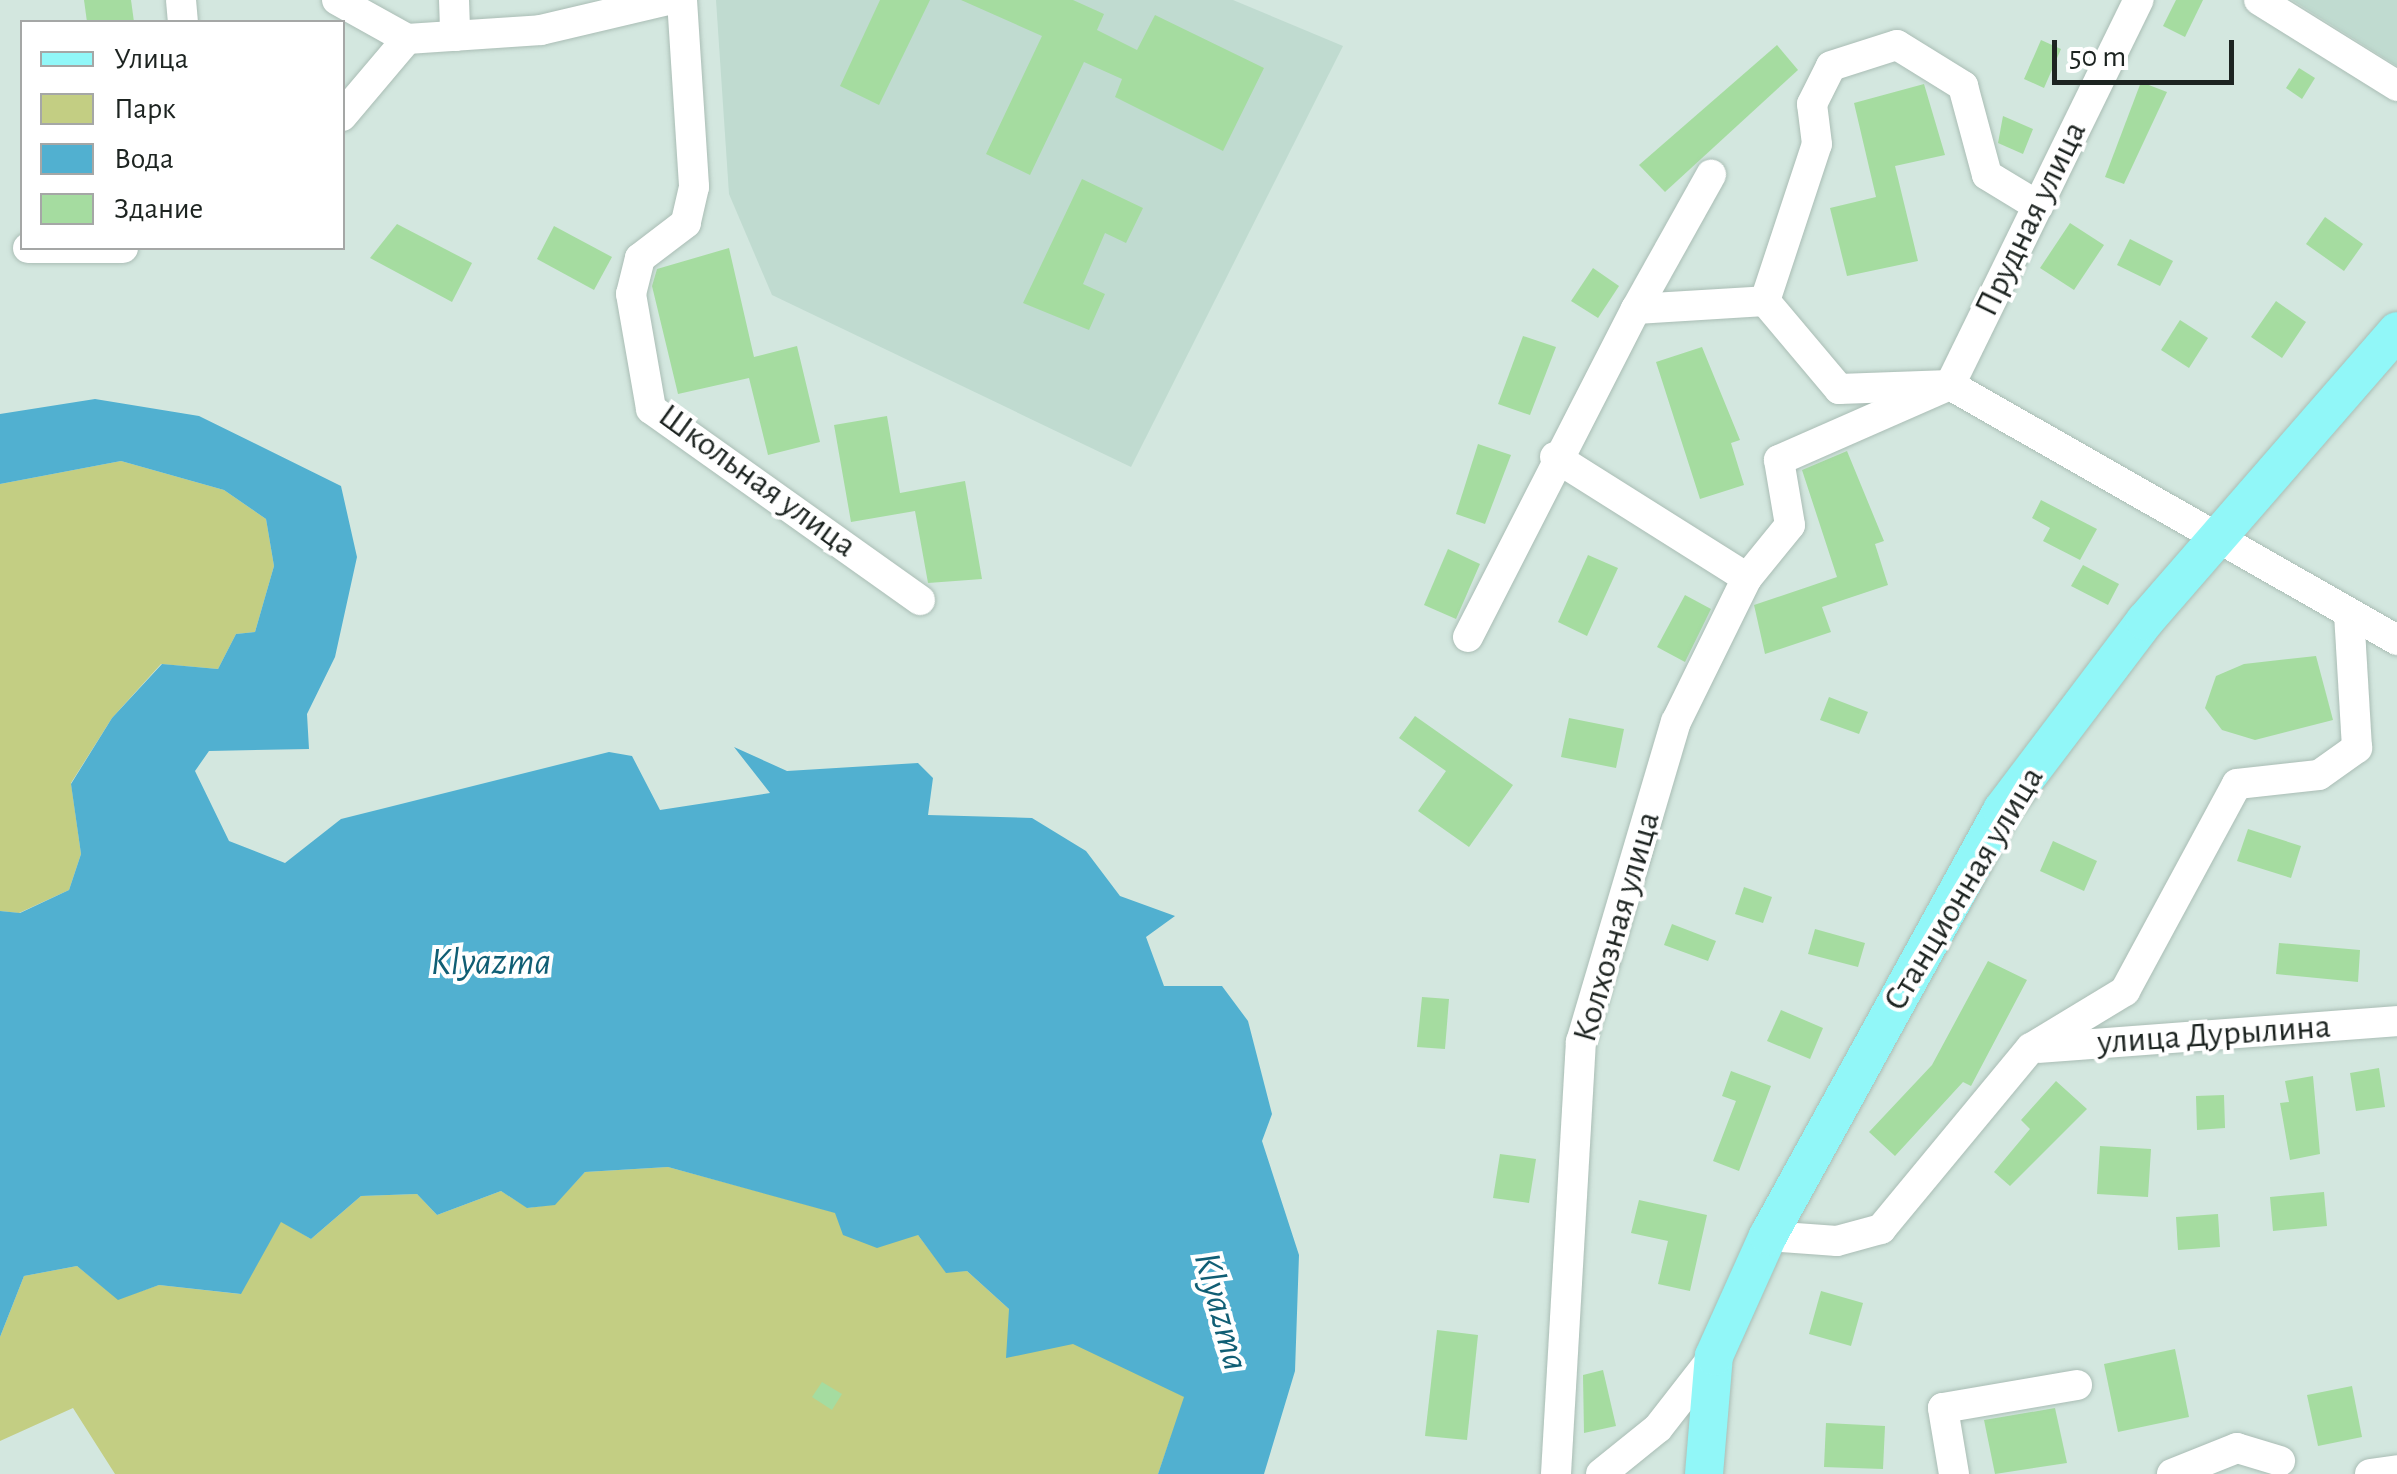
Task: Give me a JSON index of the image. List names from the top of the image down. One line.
{"streets":{"main road":["Станционная улица"],"street":["Прудная улица","Школьная улица","Колхозная улица","улица Дурылина"]},"water":["Klyazma"],"legend":["Улица","Парк","Вода","Здание"],"scale_bar":"50 m"}
